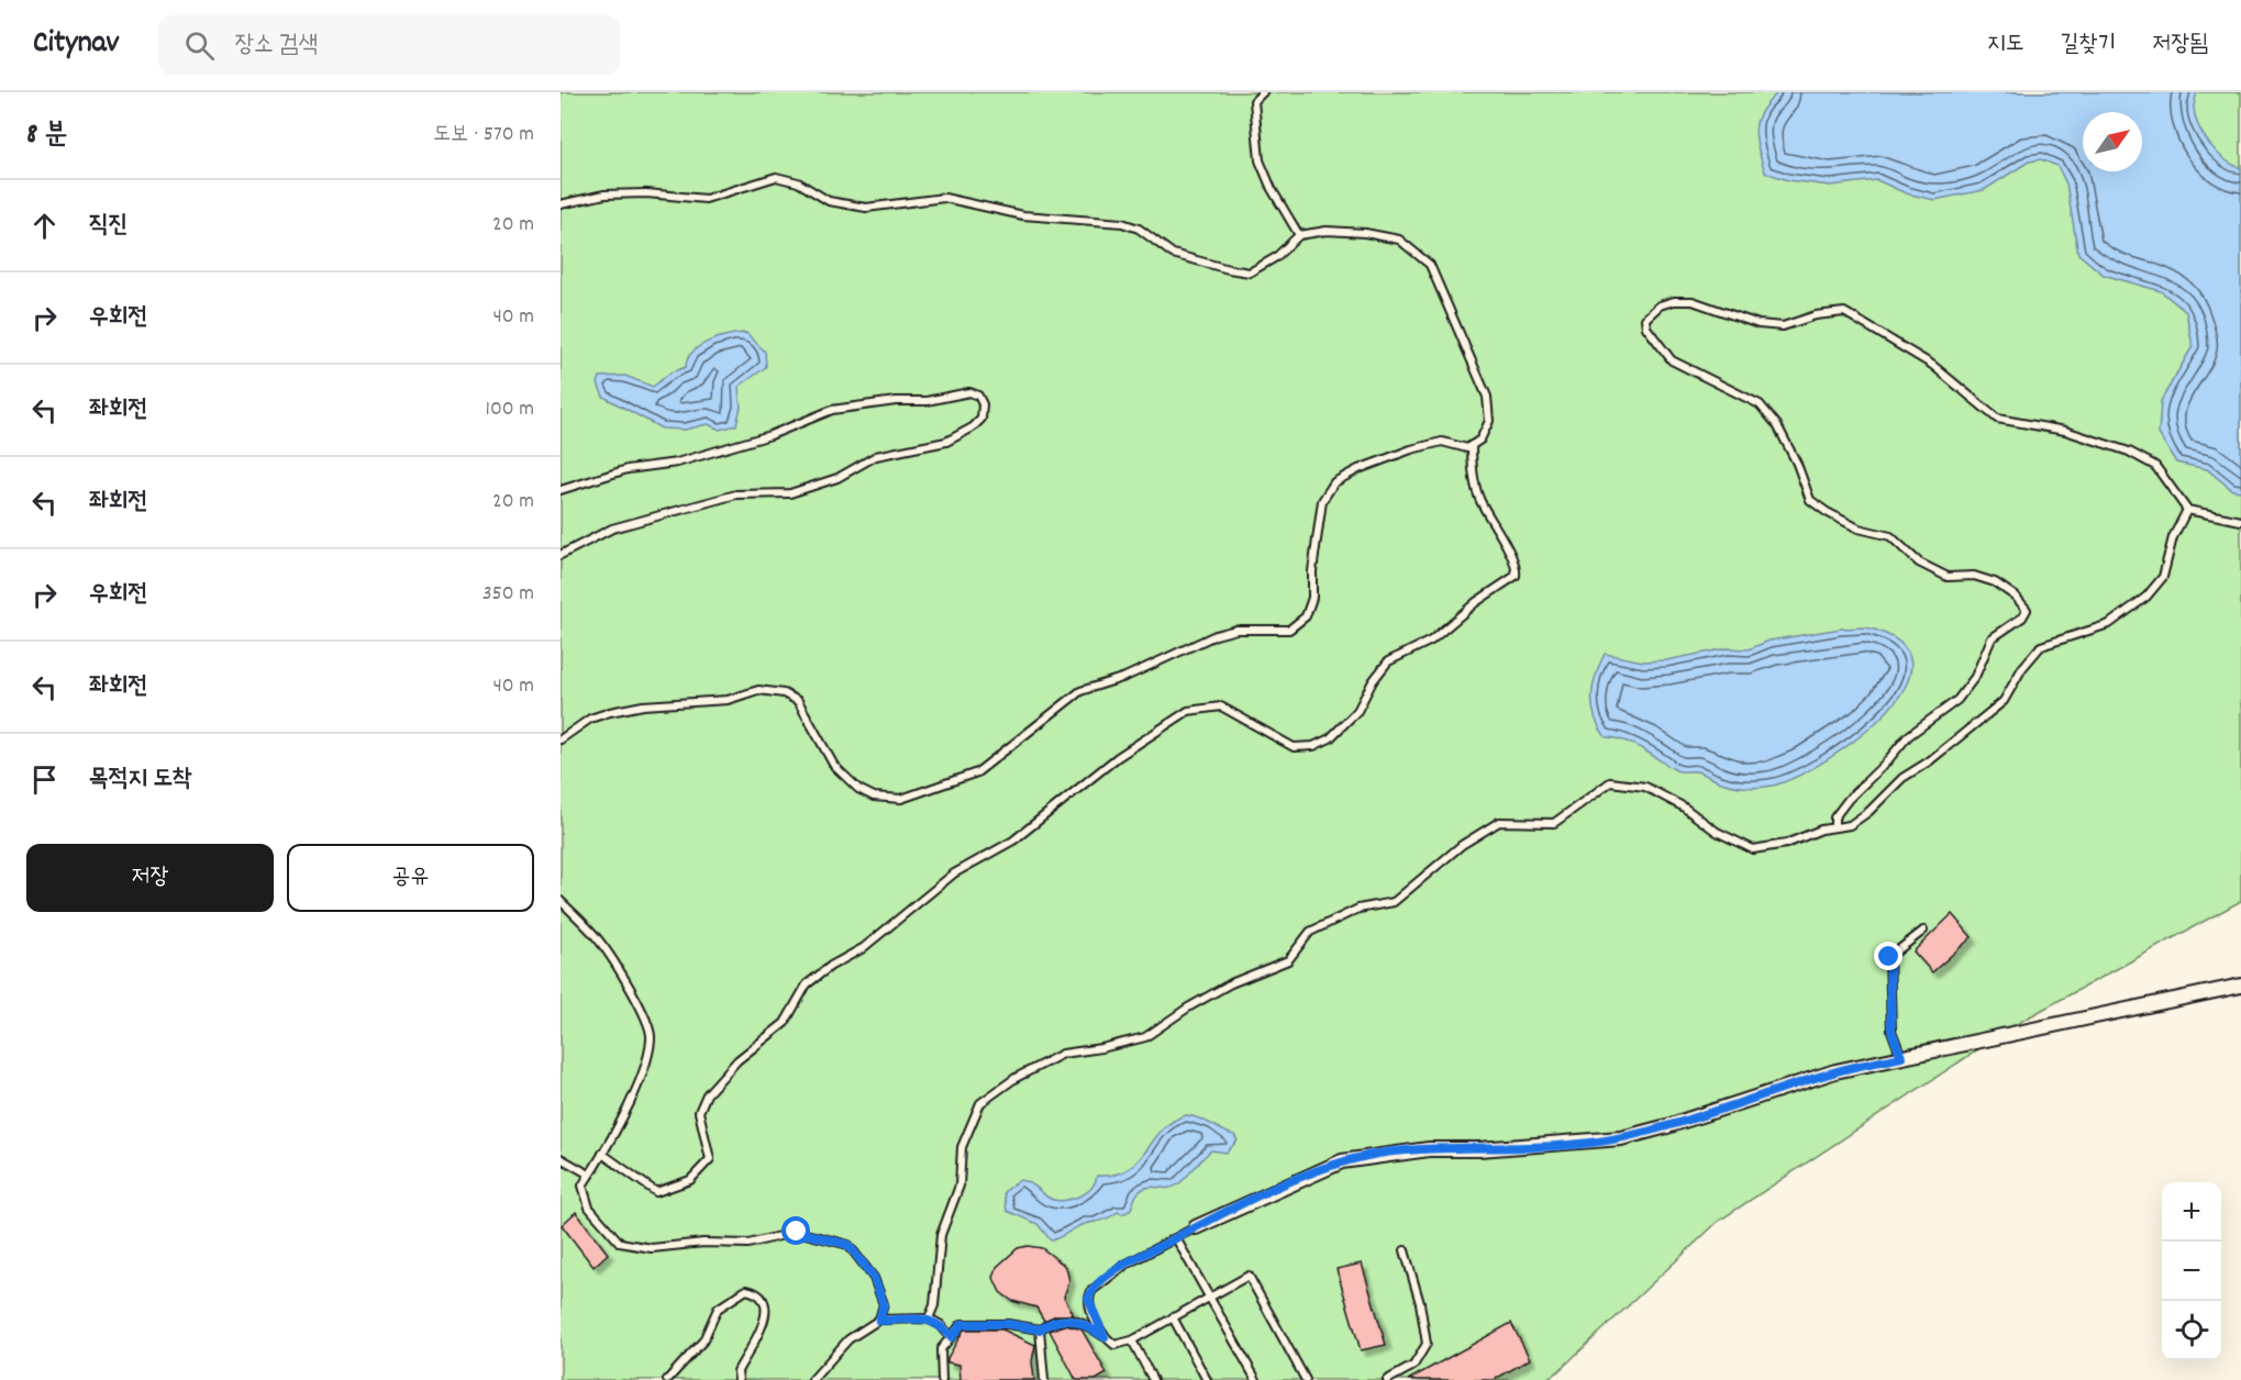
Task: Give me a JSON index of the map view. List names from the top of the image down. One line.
{"north":"top right","page":{"header":"Citynav","search":"장소 검색","nav":["지도","길찾기","저장됨"],"heading":["8 분","도보 · 570 m"],"list":[["직진","20 m"],["우회전","40 m"],["좌회전","100 m"],["좌회전","20 m"],["우회전","350 m"],["좌회전","40 m"],"목적지 도착"],"buttons":["저장","공유"],"map_buttons":["+","−"]}}
